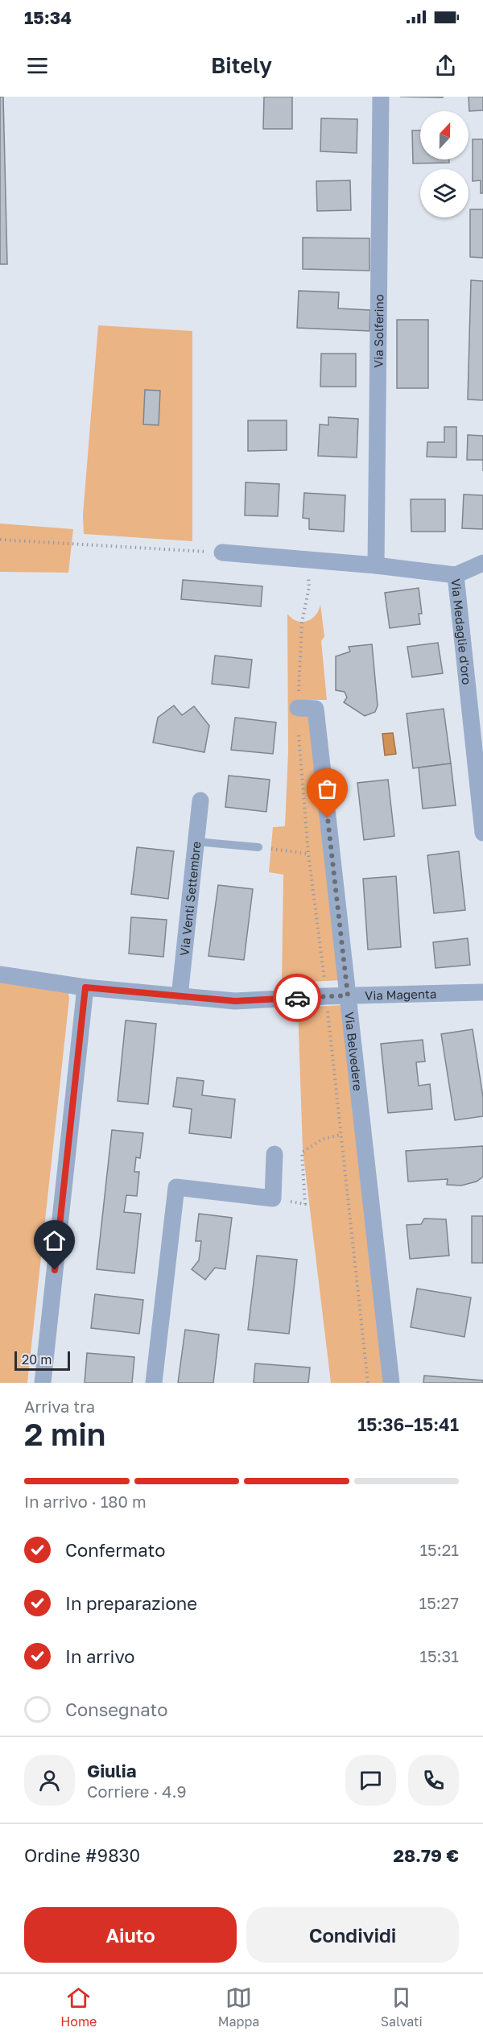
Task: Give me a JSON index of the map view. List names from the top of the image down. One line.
{"streets":{"street":["Via Solferino","Via Medaglie d'oro","Via Venti Settembre","Via Magenta","Via Belvedere"]},"crossings":[["Via Solferino","Via Medaglie d'oro"],["Via Venti Settembre","Via Magenta"],["Via Magenta","Via Belvedere"]],"scale_bar":"20 m","north":"top","page":{"status":"15:34","header":"Bitely","scale":"20 m","heading":["2 min","Arriva tra","15:36–15:41"],"panel":["Giulia","Corriere · 4.9","Ordine #9830","28.79 €"],"bar":"In arrivo · 180 m","list":[["Confermato","15:21"],["In preparazione","15:27"],["In arrivo","15:31"],"Consegnato"],"buttons":["Aiuto","Condividi"],"tabs":["Home","Mappa","Salvati"]}}
